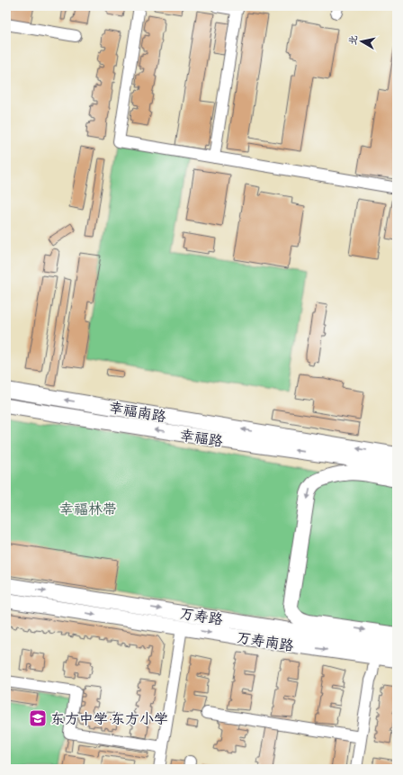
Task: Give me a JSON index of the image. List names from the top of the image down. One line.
{"streets":{"main road":["幸福南路","幸福路","万寿路","万寿南路"]},"one_way":["幸福南路","幸福路","万寿路","万寿南路"],"parks":["幸福林带"],"places":{"school or university":["东方中学·东方小学"]},"north":"left"}
